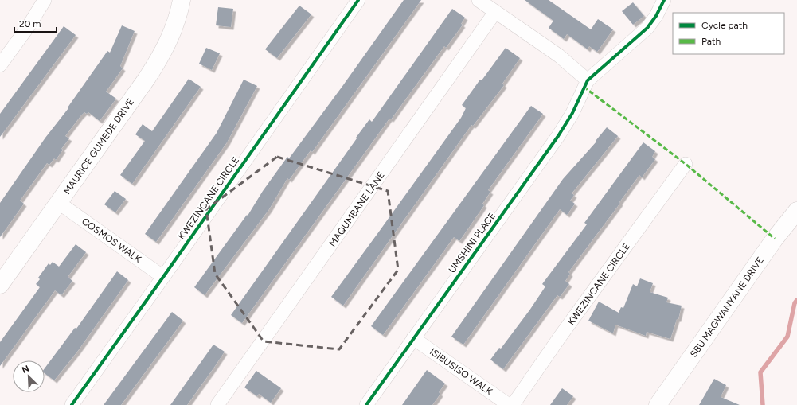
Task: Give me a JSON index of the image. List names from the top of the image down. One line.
{"streets":{"street":["MAURICE GUMEDE DRIVE","KWEZINCANE CIRCLE","MAQUMBANE LANE","COSMOS WALK","UMSHINI PLACE","SBU MAGWANYANE DRIVE","ISIBUSISO WALK"]},"crossings":[["MAURICE GUMEDE DRIVE","COSMOS WALK"],["KWEZINCANE CIRCLE","COSMOS WALK"],["UMSHINI PLACE","ISIBUSISO WALK"]],"legend":["Cycle path","Path"],"scale_bar":"20 m","north":"top left"}
